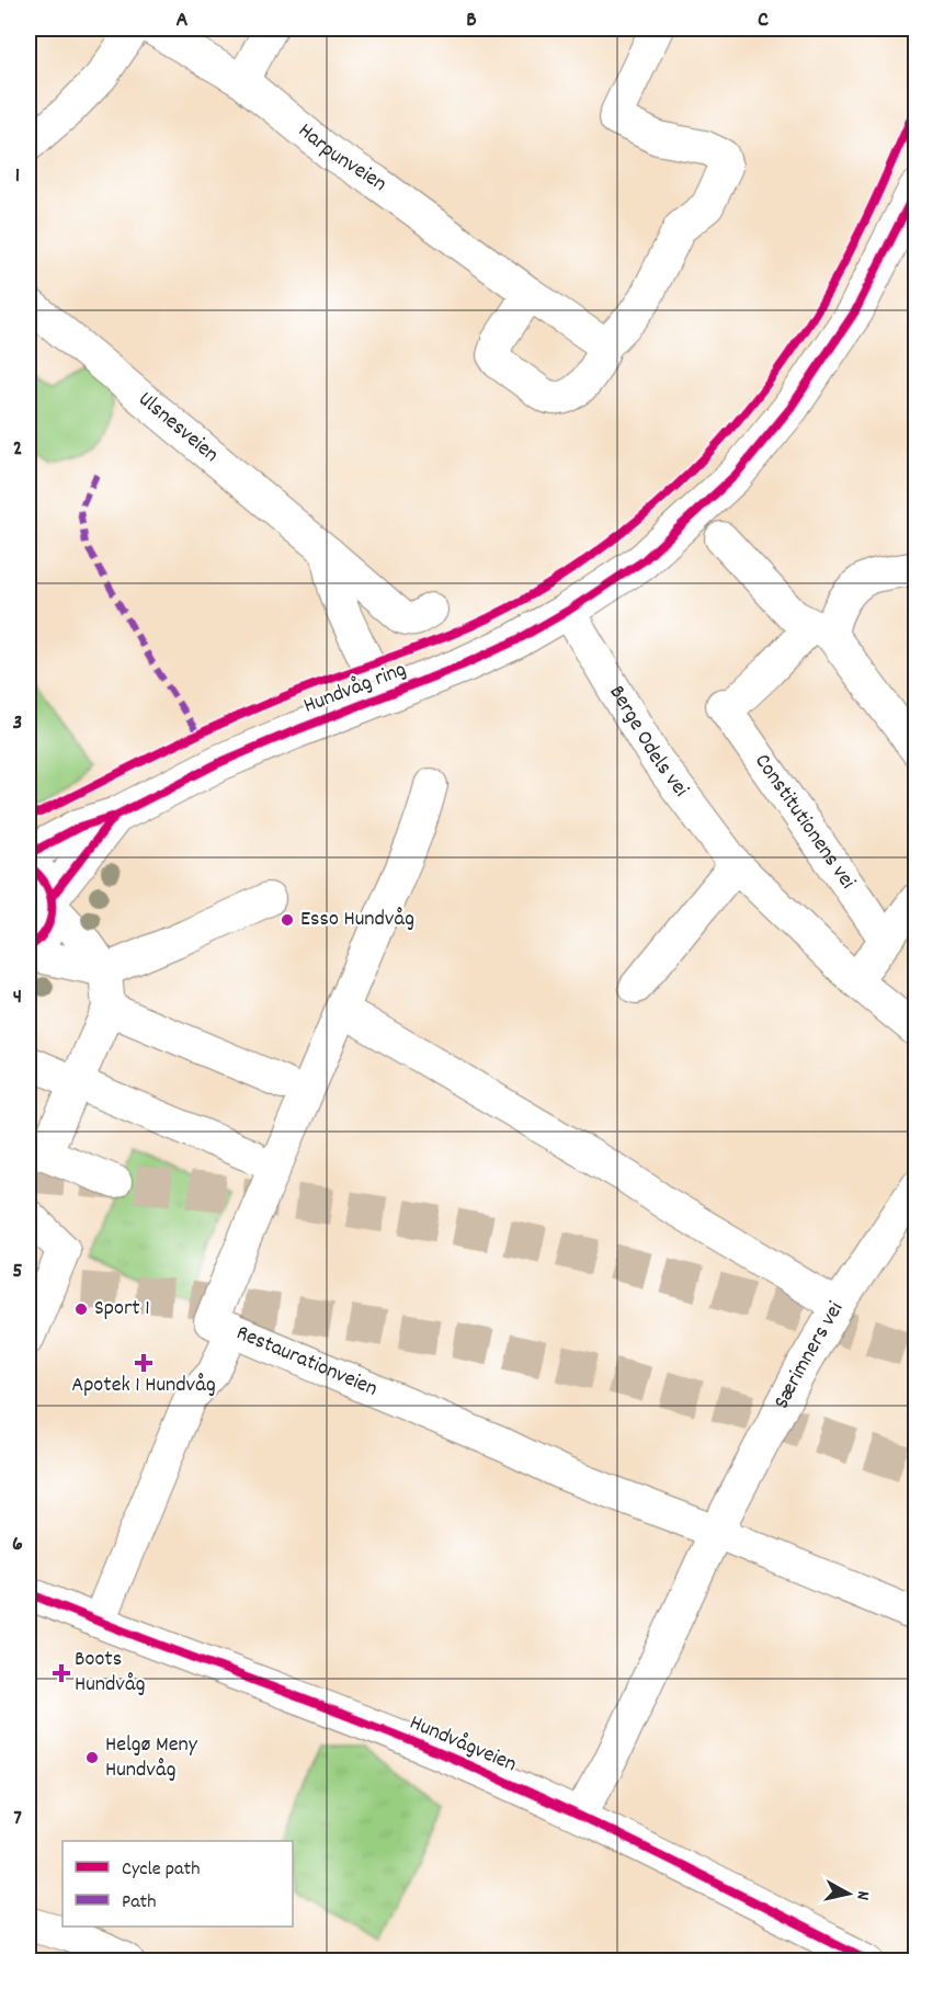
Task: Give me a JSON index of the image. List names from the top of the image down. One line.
{"streets":{"main road":["Hundvåg ring"],"street":["Harpunveien","Ulsnesveien","Berge Odels vei","Constitutionens vei","Særimners vei","Restaurationveien","Hundvågveien"]},"crossings":[["Hundvåg ring","Berge Odels vei"],["Særimners vei","Restaurationveien"],["Særimners vei","Hundvågveien"]],"places":{"other":["Esso Hundvåg","Sport 1","Helgø Meny Hundvåg"],"health":["Apotek 1 Hundvåg","Boots Hundvåg"]},"legend":["Cycle path","Path"],"north":"right","grid":{"columns":["A","B","C"],"rows":["1","2","3","4","5","6","7"]}}
